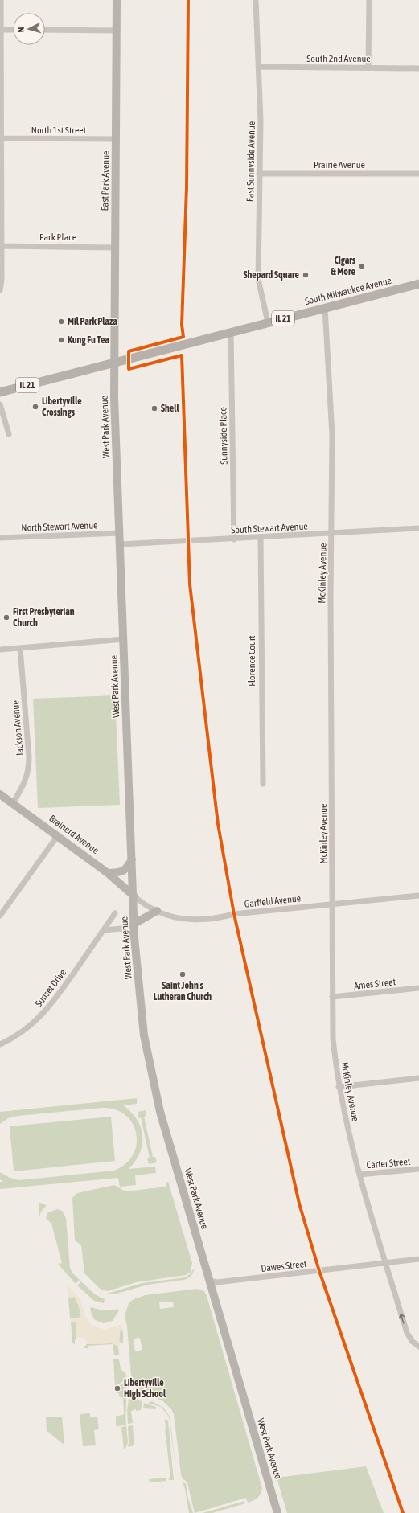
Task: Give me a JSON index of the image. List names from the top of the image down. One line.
{"streets":{"main road":["East Park Avenue","South Milwaukee Avenue","IL 21","West Park Avenue","Brainerd Avenue"],"street":["South 2nd Avenue","North 1st Street","East Sunnyside Avenue","Prairie Avenue","Park Place","Sunnyside Place","North Stewart Avenue","South Stewart Avenue","McKinley Avenue","Florence Court","Jackson Avenue","Garfield Avenue","Ames Street","Sunset Drive","Carter Street","Dawes Street"]},"crossings":[["South 2nd Avenue","East Sunnyside Avenue"],["North 1st Street","East Park Avenue"],["East Sunnyside Avenue","Prairie Avenue"],["East Sunnyside Avenue","South Milwaukee Avenue"],["East Park Avenue","Park Place"],["East Park Avenue","South Milwaukee Avenue"],["East Park Avenue","IL 21"],["East Park Avenue","West Park Avenue"],["South Milwaukee Avenue","IL 21"],["South Milwaukee Avenue","West Park Avenue"],["South Milwaukee Avenue","Sunnyside Place"],["South Milwaukee Avenue","McKinley Avenue"],["IL 21","West Park Avenue"],["West Park Avenue","North Stewart Avenue"],["West Park Avenue","South Stewart Avenue"],["West Park Avenue","Brainerd Avenue"],["West Park Avenue","Garfield Avenue"],["West Park Avenue","Dawes Street"],["Sunnyside Place","South Stewart Avenue"],["South Stewart Avenue","McKinley Avenue"],["South Stewart Avenue","Florence Court"],["McKinley Avenue","Garfield Avenue"],["McKinley Avenue","Ames Street"],["McKinley Avenue","Carter Street"],["McKinley Avenue","Dawes Street"],["Jackson Avenue","Brainerd Avenue"],["Brainerd Avenue","Garfield Avenue"]],"places":["Cigars & More","Shepard Square","Mil Park Plaza","Kung Fu Tea","Libertyville Crossings","Shell","First Presbyterian Church","Saint John's Lutheran Church","Libertyville High School"],"north":"left"}
